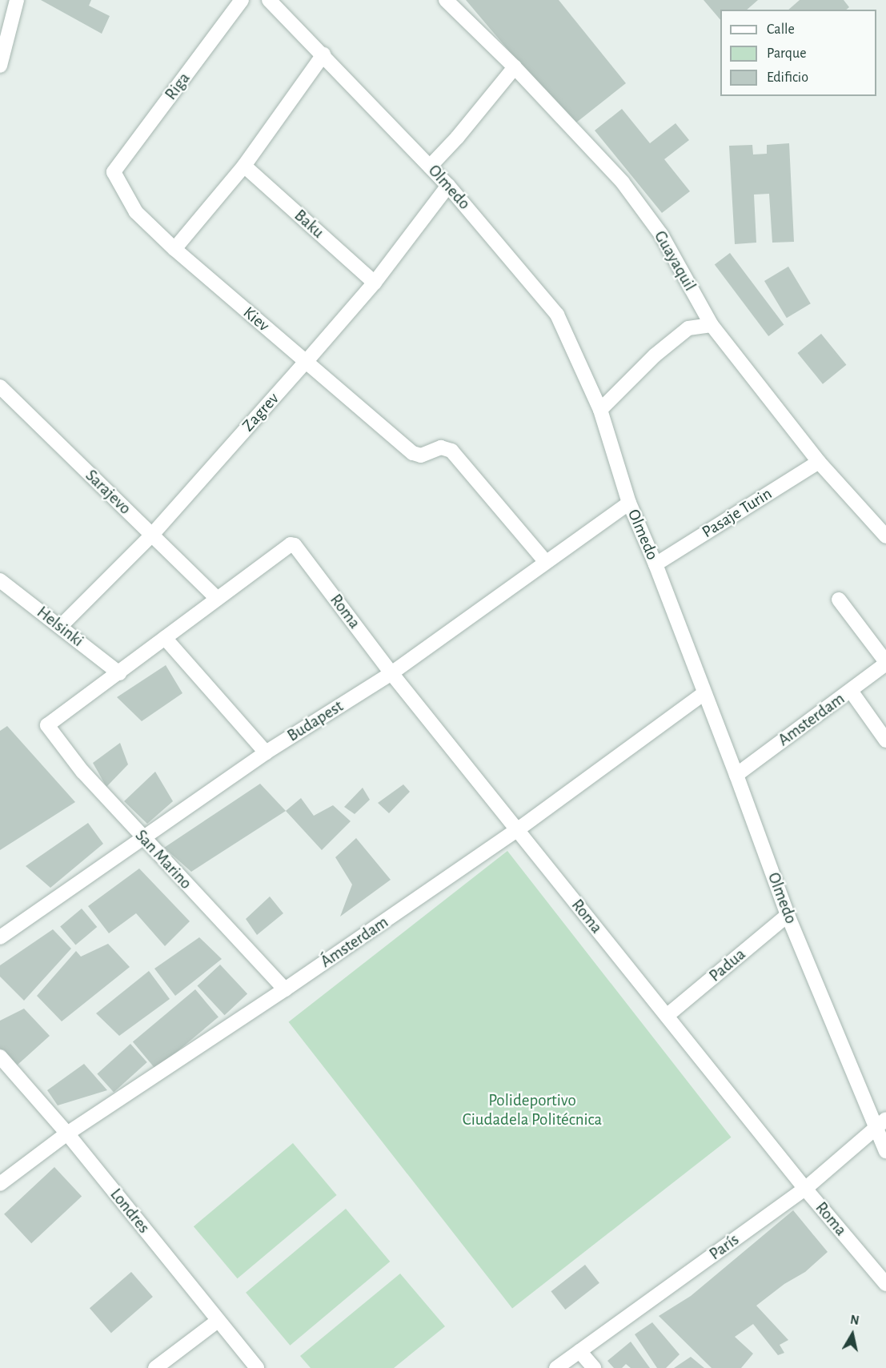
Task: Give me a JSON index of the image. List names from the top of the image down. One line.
{"streets":{"street":["Riga","Olmedo","Baku","Guayaquil","Kiev","Zagrev","Sarajevo","Pasaje Turin","Roma","Helsinki","Amsterdam","Budapest","San Marino","Ámsterdam","Padua","Londres","París"]},"crossings":[["Riga","Kiev"],["Olmedo","Zagrev"],["Olmedo","Pasaje Turin"],["Olmedo","Amsterdam"],["Olmedo","Budapest"],["Olmedo","Ámsterdam"],["Olmedo","Padua"],["Olmedo","París"],["Baku","Zagrev"],["Guayaquil","Pasaje Turin"],["Kiev","Zagrev"],["Kiev","Budapest"],["Zagrev","Sarajevo"],["Zagrev","Helsinki"],["Sarajevo","Roma"],["Roma","Budapest"],["Roma","Ámsterdam"],["Roma","Padua"],["Roma","París"],["Helsinki","San Marino"],["Budapest","San Marino"],["San Marino","Ámsterdam"],["Ámsterdam","Londres"]],"parks":["Polideportivo Ciudadela Politécnica"],"legend":["Calle","Parque","Edificio"],"north":"top"}
